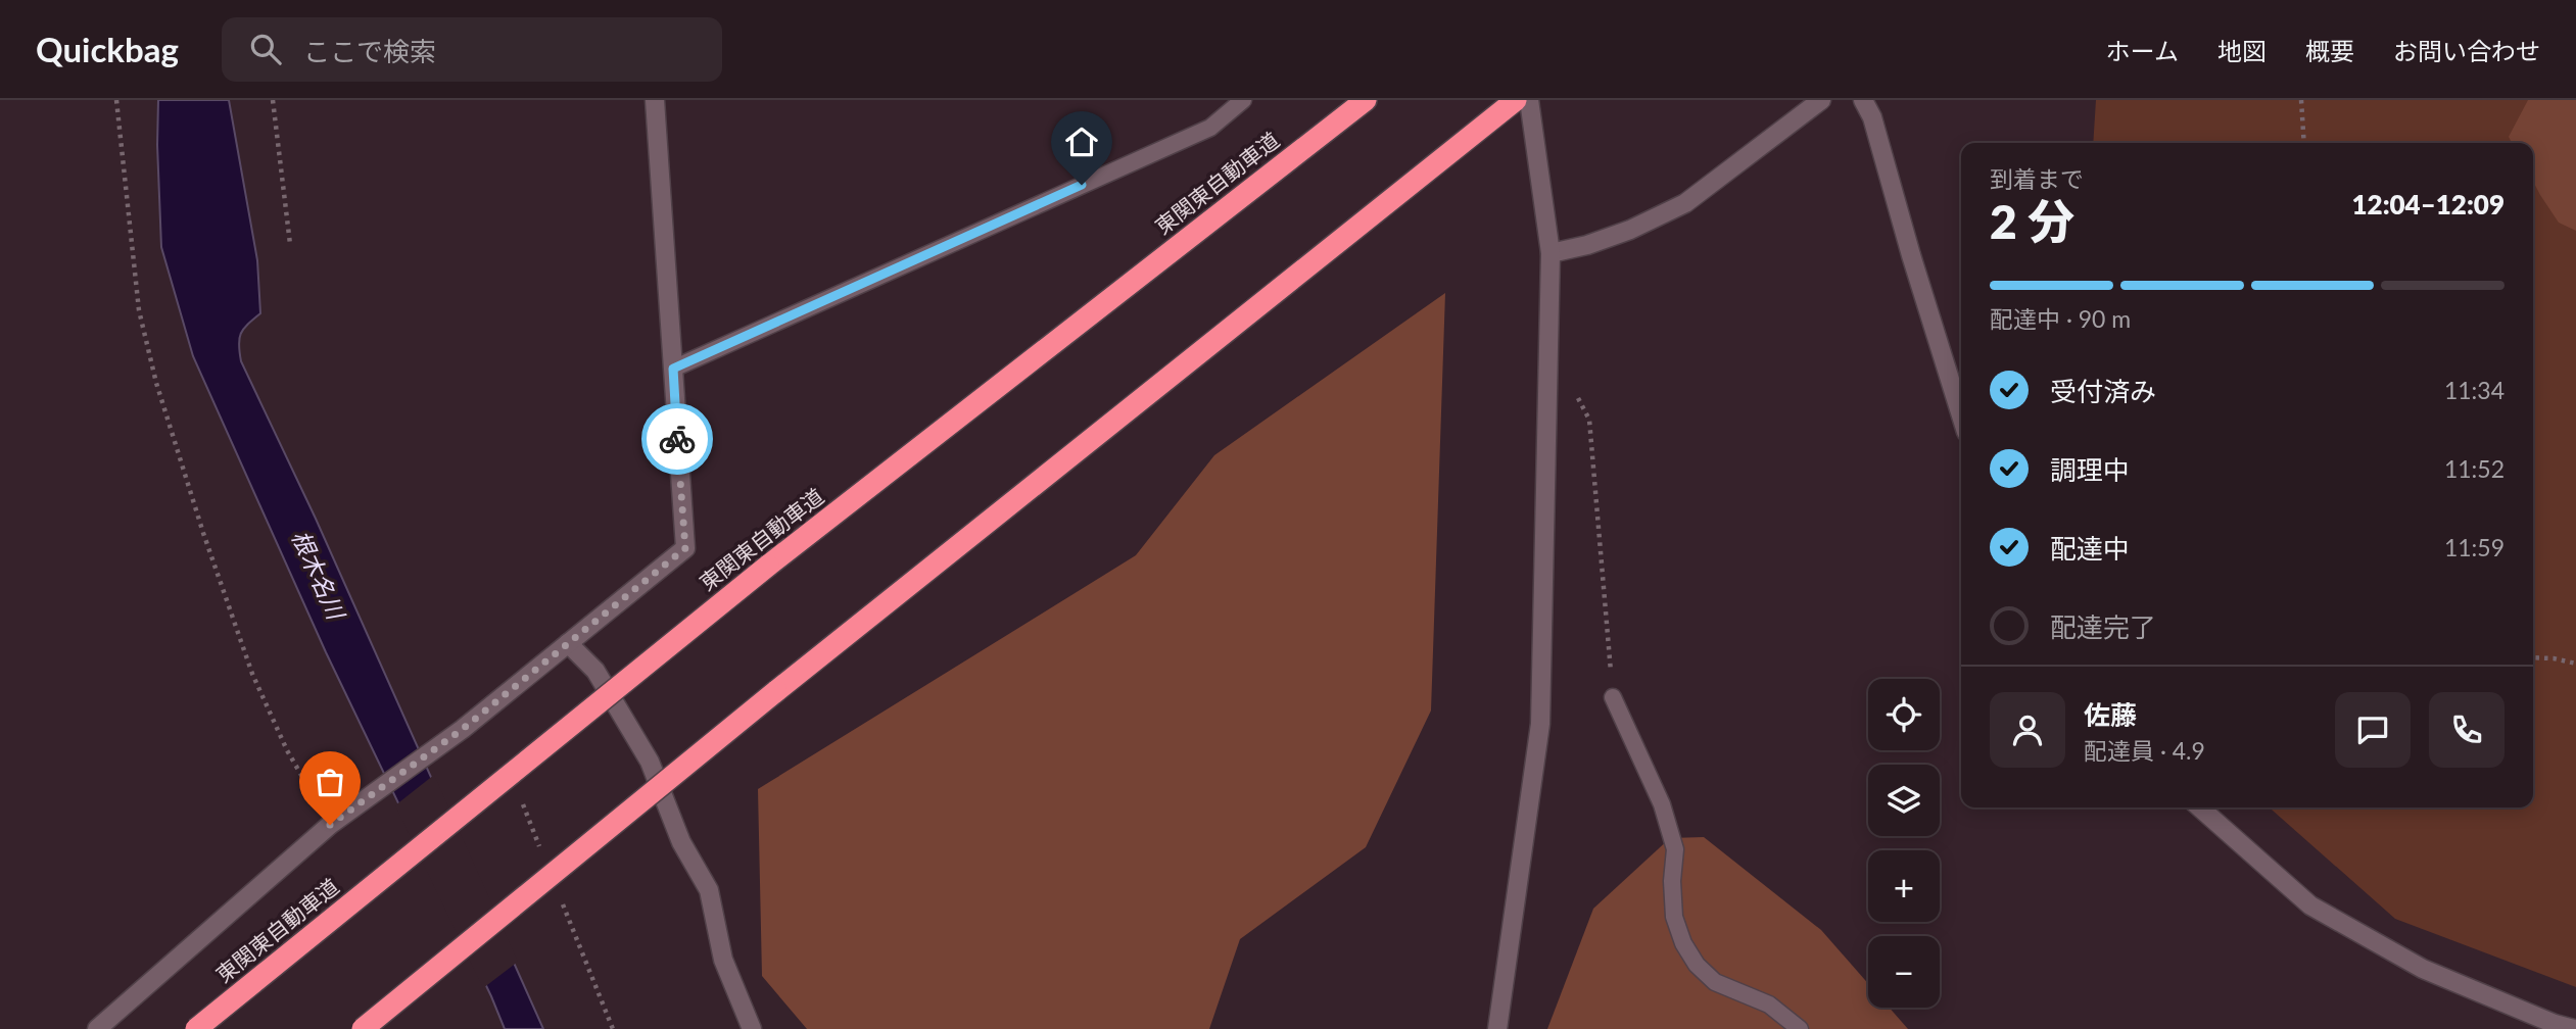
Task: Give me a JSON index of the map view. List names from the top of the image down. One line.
{"streets":{"highway":["東関東自動車道"]},"water":["根木名川"],"page":{"header":"Quickbag","search":"ここで検索","nav":["ホーム","地図","概要","お問い合わせ"],"heading":["2 分","到着まで","12:04–12:09"],"panel":["佐藤","配達員 · 4.9"],"bar":"配達中 · 90 m","list":[["受付済み","11:34"],["調理中","11:52"],["配達中","11:59"],"配達完了"],"map_buttons":["+","−"]}}
